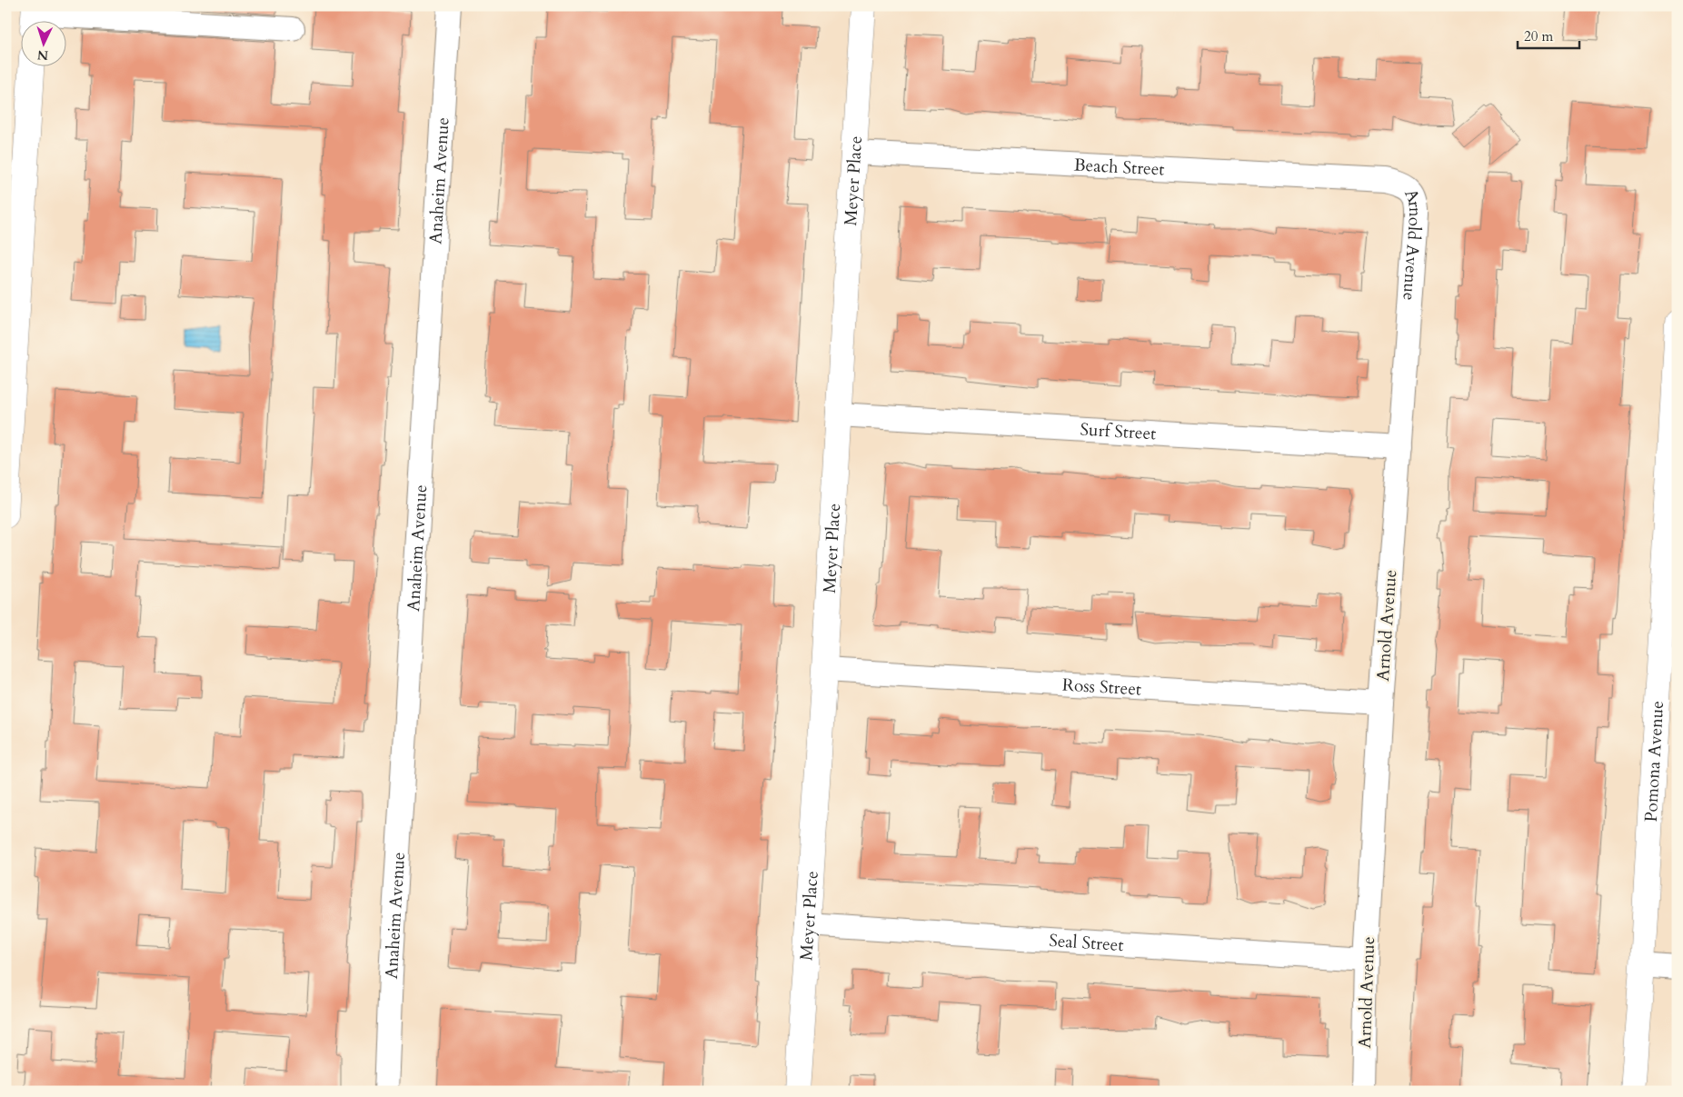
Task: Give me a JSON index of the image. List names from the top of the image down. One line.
{"streets":{"street":["Beach Street","Anaheim Avenue","Meyer Place","Arnold Avenue","Surf Street","Ross Street","Pomona Avenue","Seal Street"]},"crossings":[["Beach Street","Meyer Place"],["Beach Street","Arnold Avenue"],["Meyer Place","Surf Street"],["Meyer Place","Ross Street"],["Meyer Place","Seal Street"],["Arnold Avenue","Surf Street"],["Arnold Avenue","Ross Street"],["Arnold Avenue","Seal Street"]],"scale_bar":"20 m","north":"bottom"}
